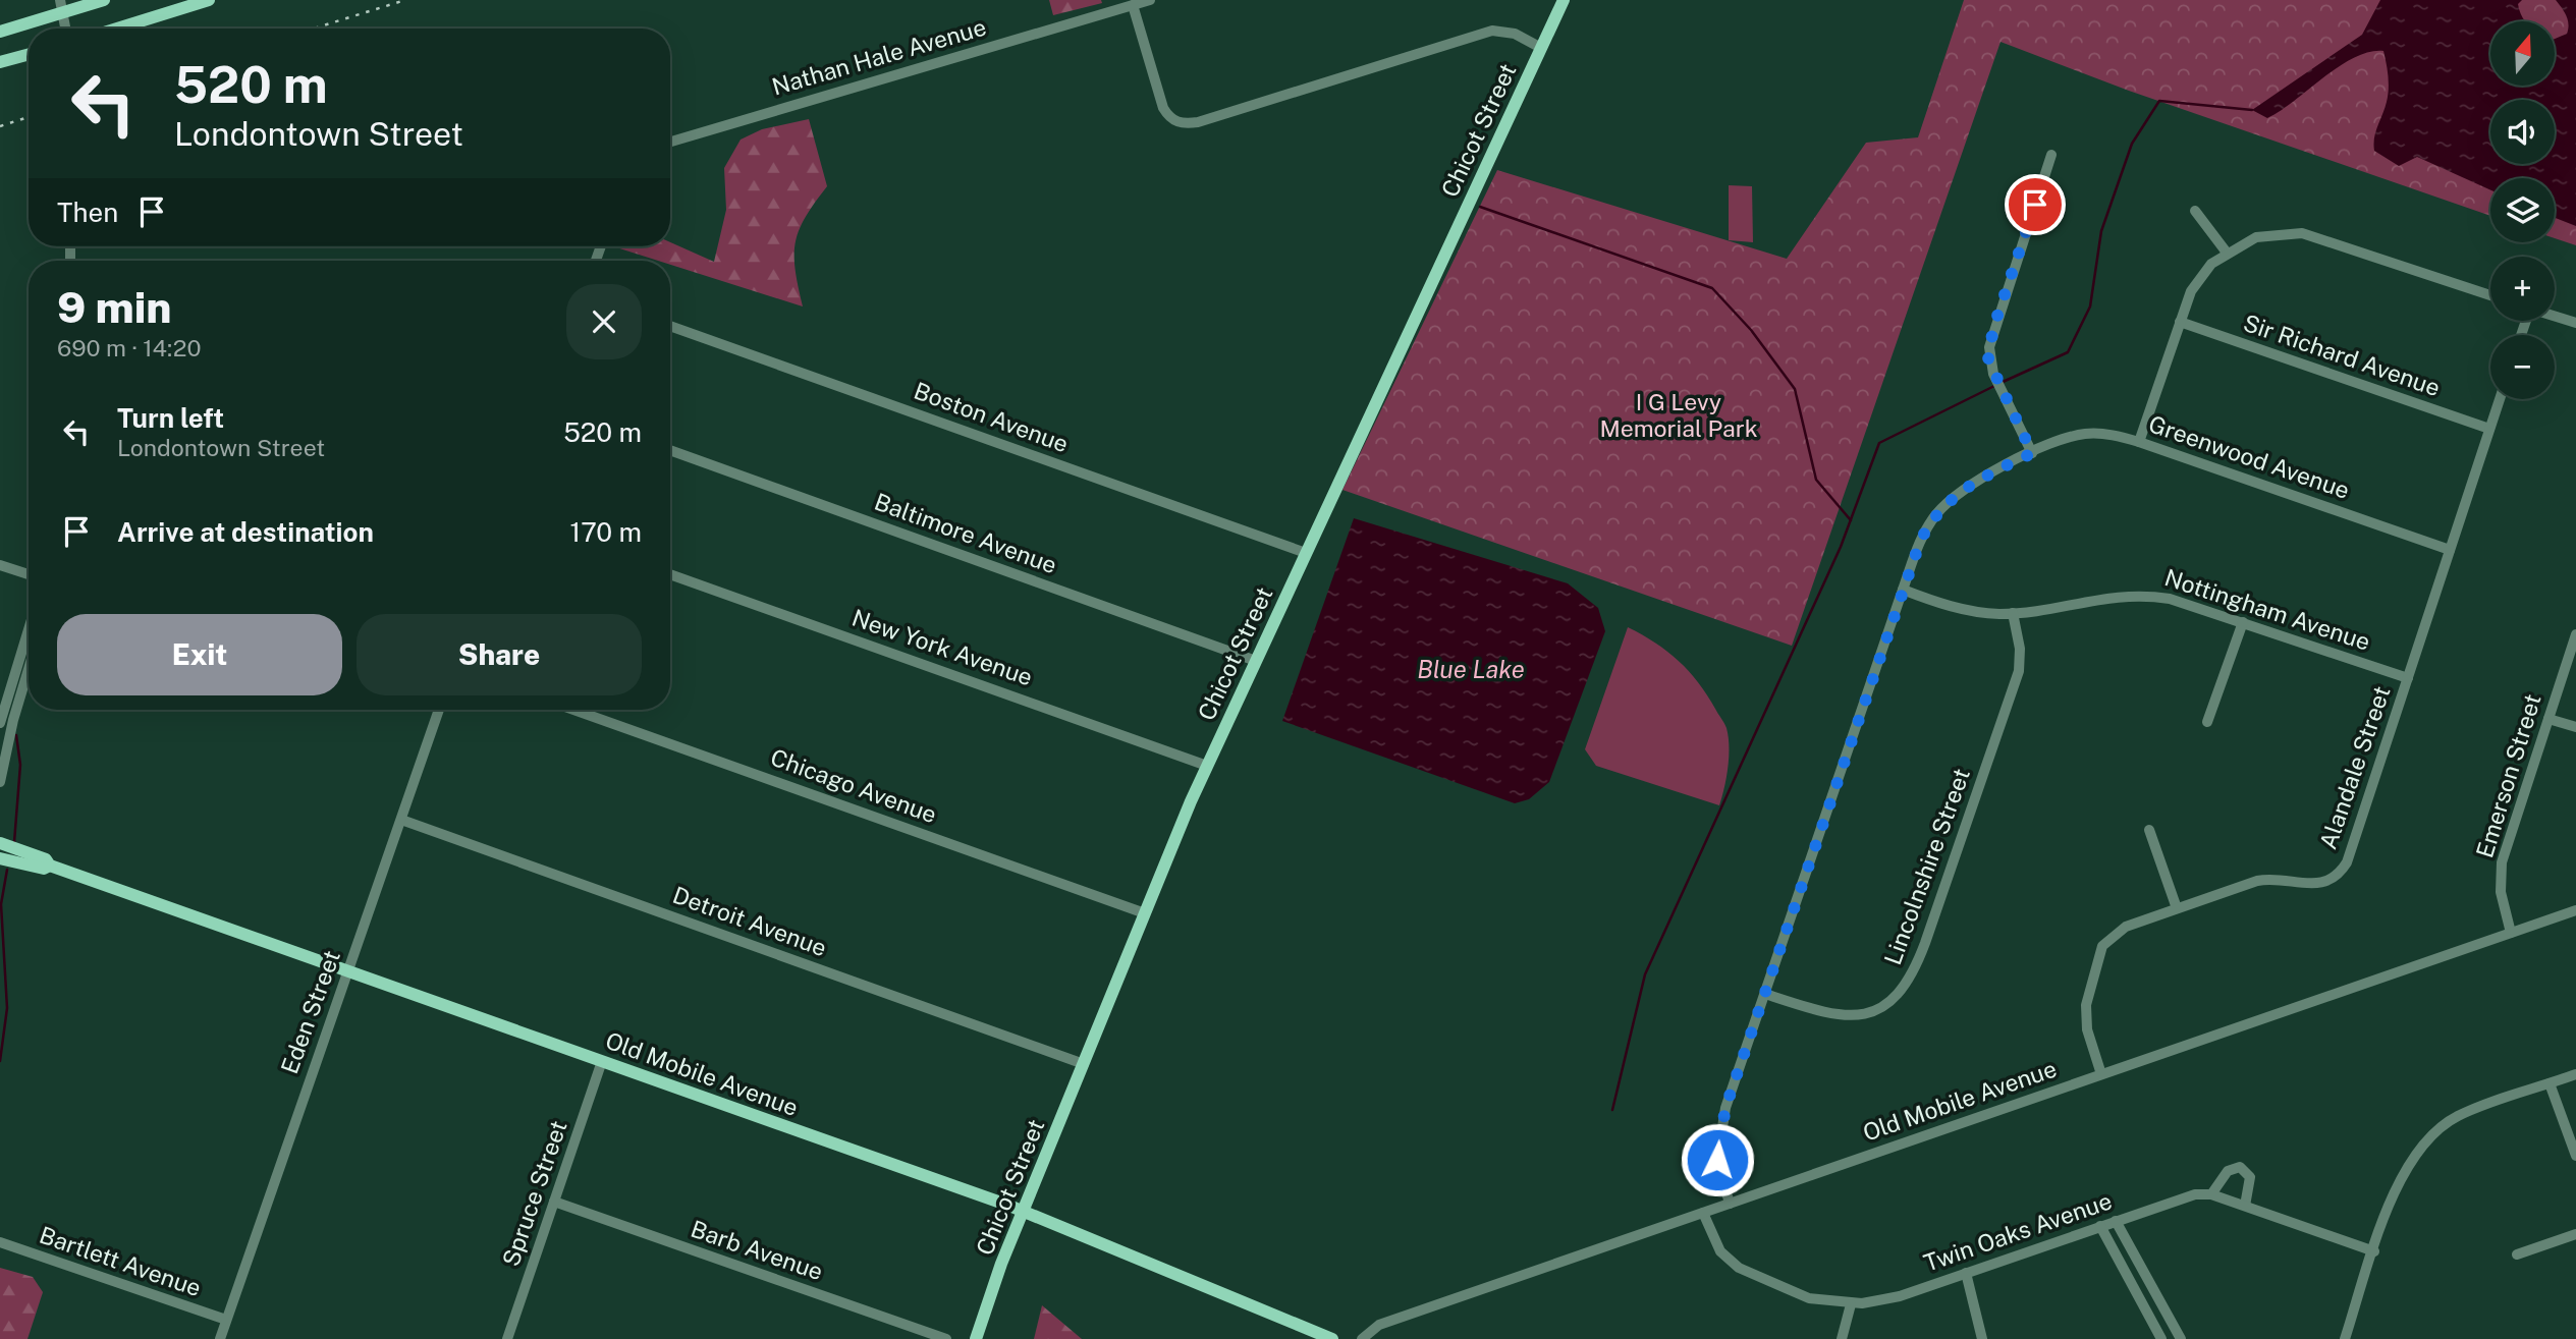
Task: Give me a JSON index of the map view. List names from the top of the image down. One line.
{"streets":{"main road":["Chicot Street","Old Mobile Avenue"],"street":["Nathan Hale Avenue","Sir Richard Avenue","Boston Avenue","Greenwood Avenue","Baltimore Avenue","Nottingham Avenue","New York Avenue","Alandale Street","Emerson Street","Chicago Avenue","Lincolnshire Street","Detroit Avenue","Eden Street","Spruce Street","Twin Oaks Avenue","Barb Avenue","Bartlett Avenue"]},"crossings":[["Chicot Street","Boston Avenue"],["Chicot Street","Baltimore Avenue"],["Chicot Street","New York Avenue"],["Chicot Street","Chicago Avenue"],["Chicot Street","Detroit Avenue"],["Chicot Street","Old Mobile Avenue"],["Sir Richard Avenue","Alandale Street"],["Greenwood Avenue","Nottingham Avenue"],["Greenwood Avenue","Alandale Street"],["Greenwood Avenue","Lincolnshire Street"],["Greenwood Avenue","Old Mobile Avenue"],["Nottingham Avenue","Alandale Street"],["Nottingham Avenue","Lincolnshire Street"],["Alandale Street","Old Mobile Avenue"],["Emerson Street","Old Mobile Avenue"],["Detroit Avenue","Eden Street"],["Eden Street","Old Mobile Avenue"],["Eden Street","Bartlett Avenue"],["Old Mobile Avenue","Spruce Street"],["Old Mobile Avenue","Twin Oaks Avenue"],["Spruce Street","Barb Avenue"]],"water":["Blue Lake"],"parks":["I G Levy Memorial Park"],"north":"top","page":{"map_buttons":["+","−"],"turn":["520 m","Londontown Street"],"then":"Then","heading":["9 min","690 m · 14:20"],"list":[{"name":"Turn left","note":"Londontown Street","value":"520 m"},{"name":"Arrive at destination","value":"170 m"}],"buttons":["Exit","Share"]}}
